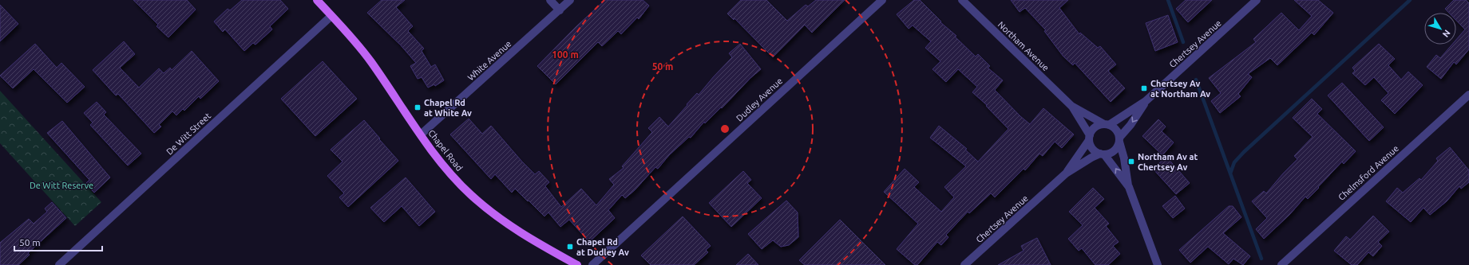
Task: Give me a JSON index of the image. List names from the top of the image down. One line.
{"streets":{"main road":["Chapel Road"],"street":["Chertsey Avenue","Northam Avenue","White Avenue","Dudley Avenue","De Witt Street","Chelmsford Avenue"]},"crossings":[["Chertsey Avenue","Northam Avenue"],["White Avenue","Chapel Road"],["De Witt Street","Chapel Road"]],"parks":["De Witt Reserve"],"places":{"transit":["Chertsey Av at Northam Av","Chapel Rd at White Av","Northam Av at Chertsey Av","Chapel Rd at Dudley Av"]},"scale_bar":"50 m","north":"bottom right","rings":["100 m","50 m"]}
